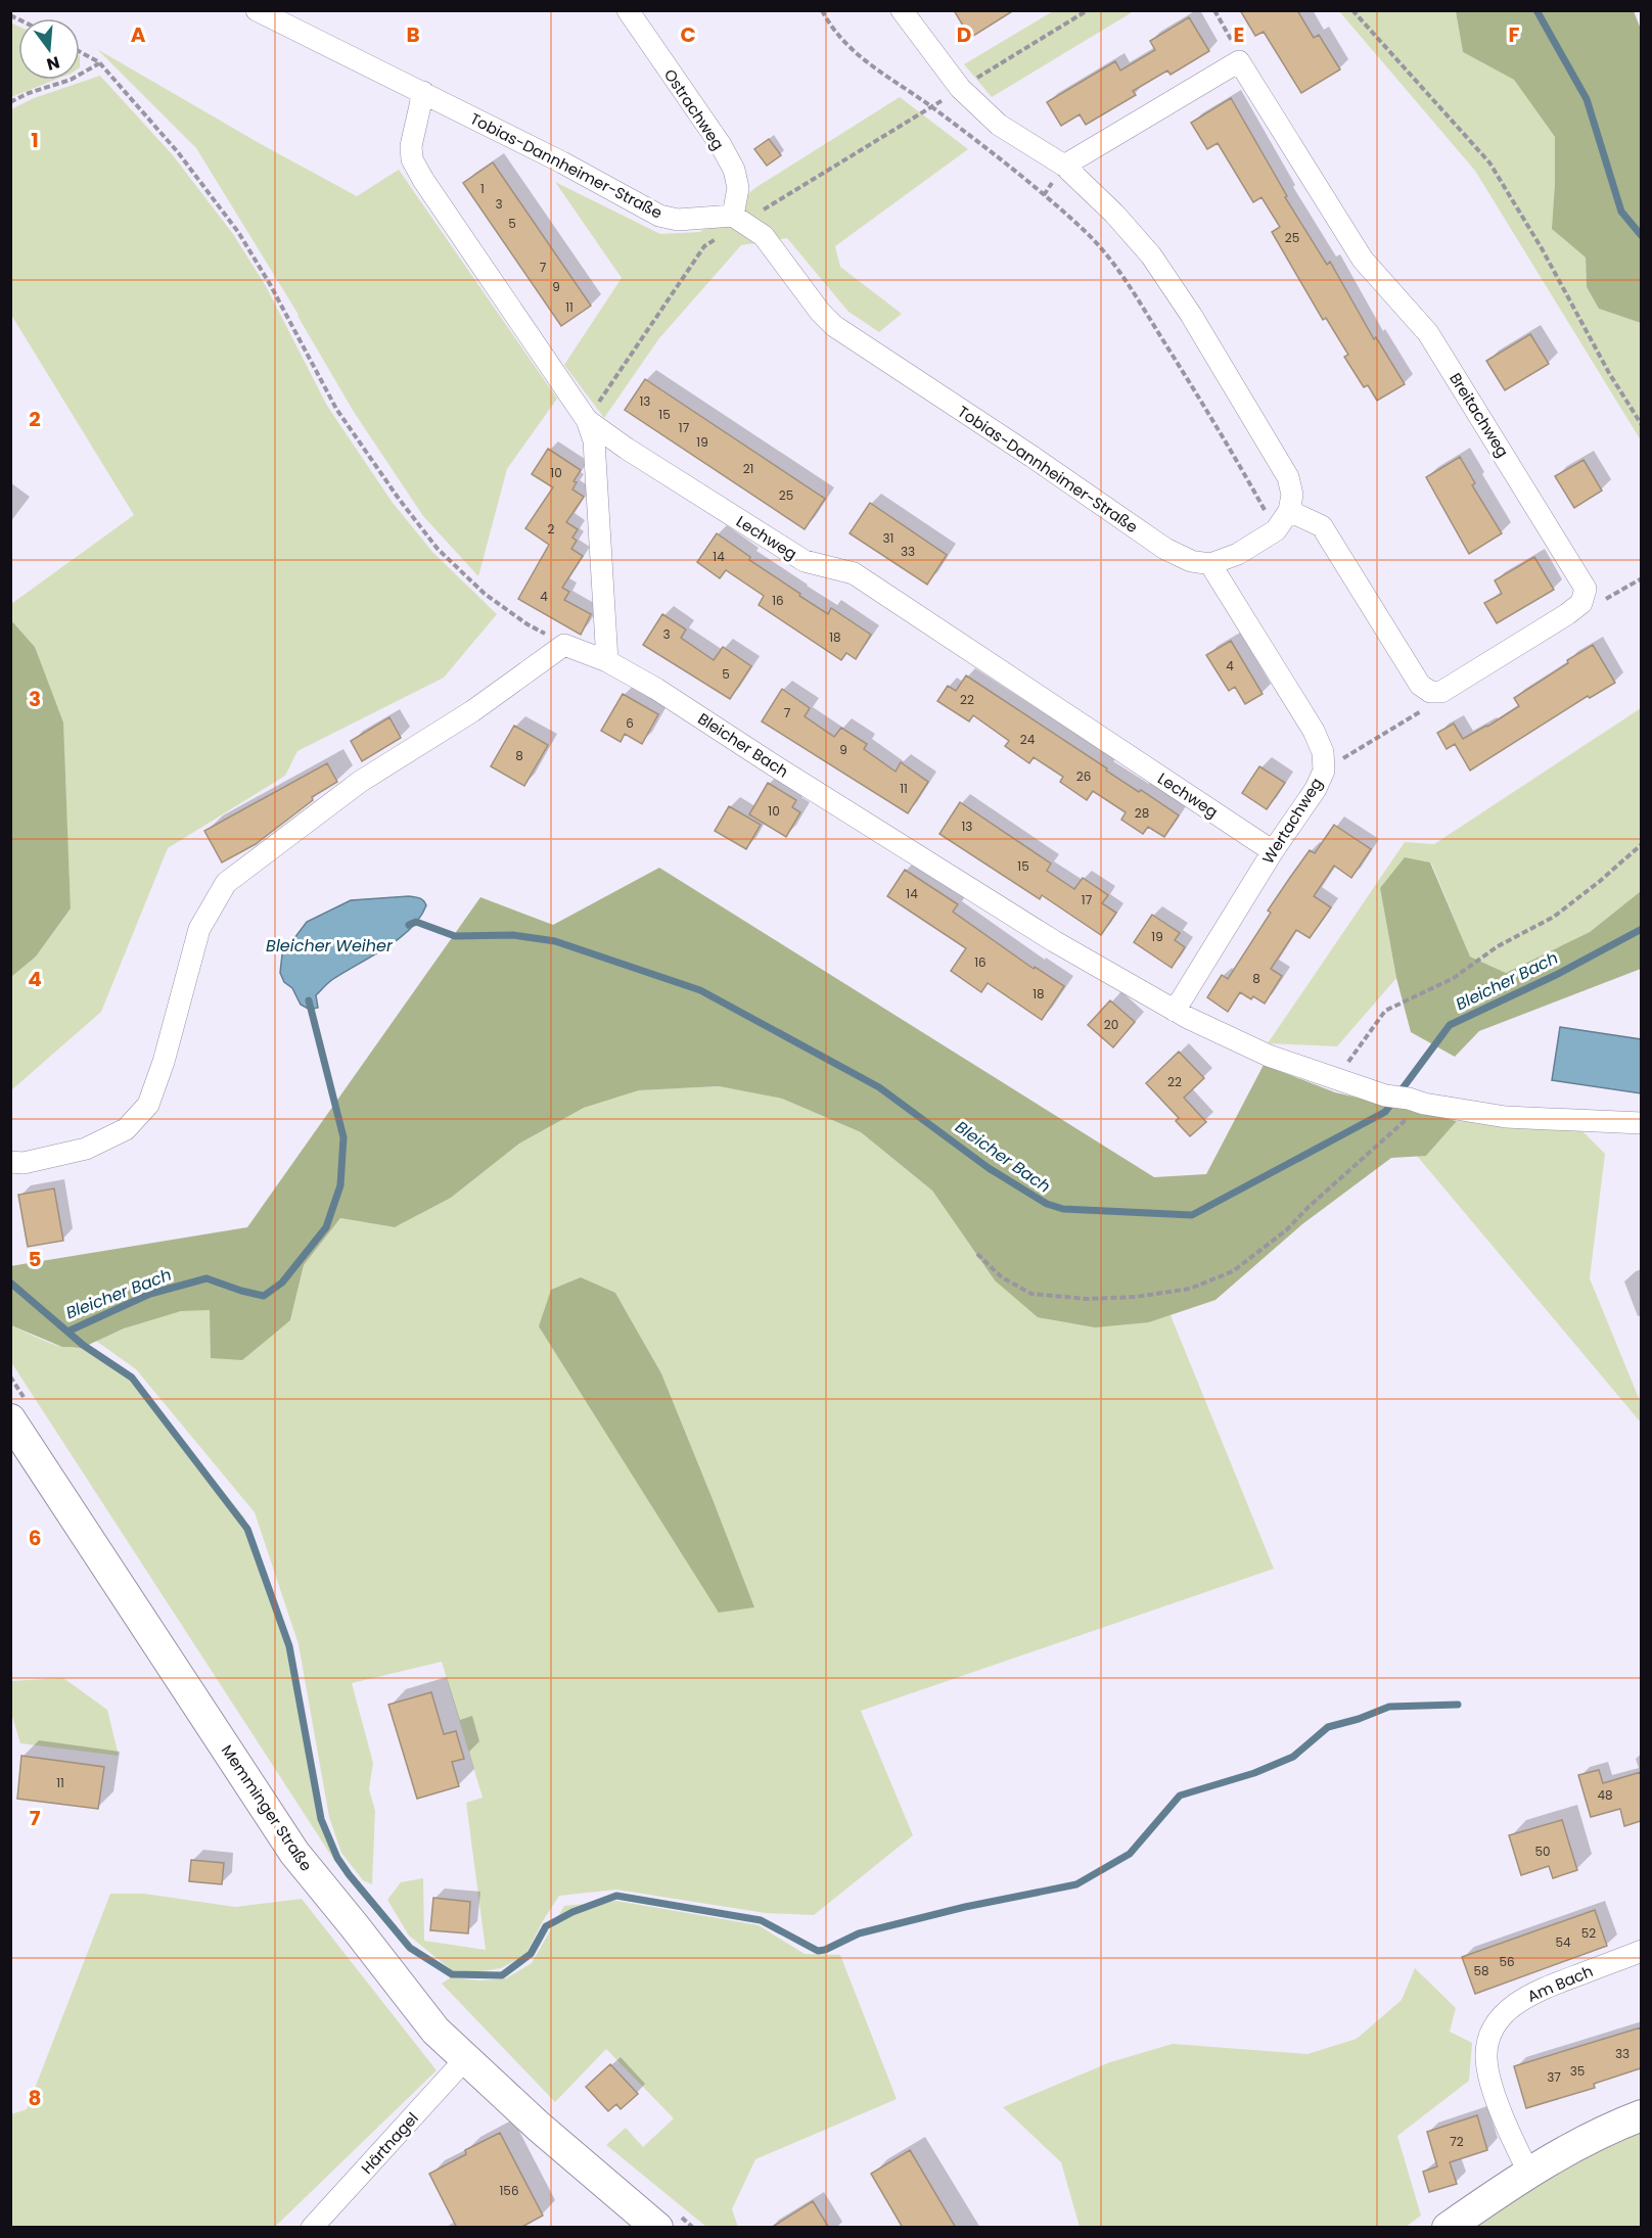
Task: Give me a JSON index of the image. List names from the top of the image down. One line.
{"streets":{"main road":["Memminger Straße"],"street":["Ostrachweg","Tobias-Dannheimer-Straße","Breitachweg","Lechweg","Bleicher Bach","Wertachweg","Am Bach","Härtnagel"]},"crossings":[["Ostrachweg","Tobias-Dannheimer-Straße"],["Tobias-Dannheimer-Straße","Lechweg"],["Tobias-Dannheimer-Straße","Wertachweg"],["Lechweg","Wertachweg"],["Bleicher Bach","Wertachweg"],["Memminger Straße","Härtnagel"]],"water":["Bleicher Weiher","Bleicher Bach"],"house_numbers":["1","3","5","25","7","9","11","13","15","17","19","21","10","25","2","31","33","14","4","16","3","18","4","5","22","7","6","24","9","8","26","11","10","28","13","15","14","17","19","16","8","18","20","22","11","48","50","52","54","56","58","33","35","37","72","156"],"north":"bottom","grid":{"columns":["A","B","C","D","E","F"],"rows":["1","2","3","4","5","6","7","8"]}}
